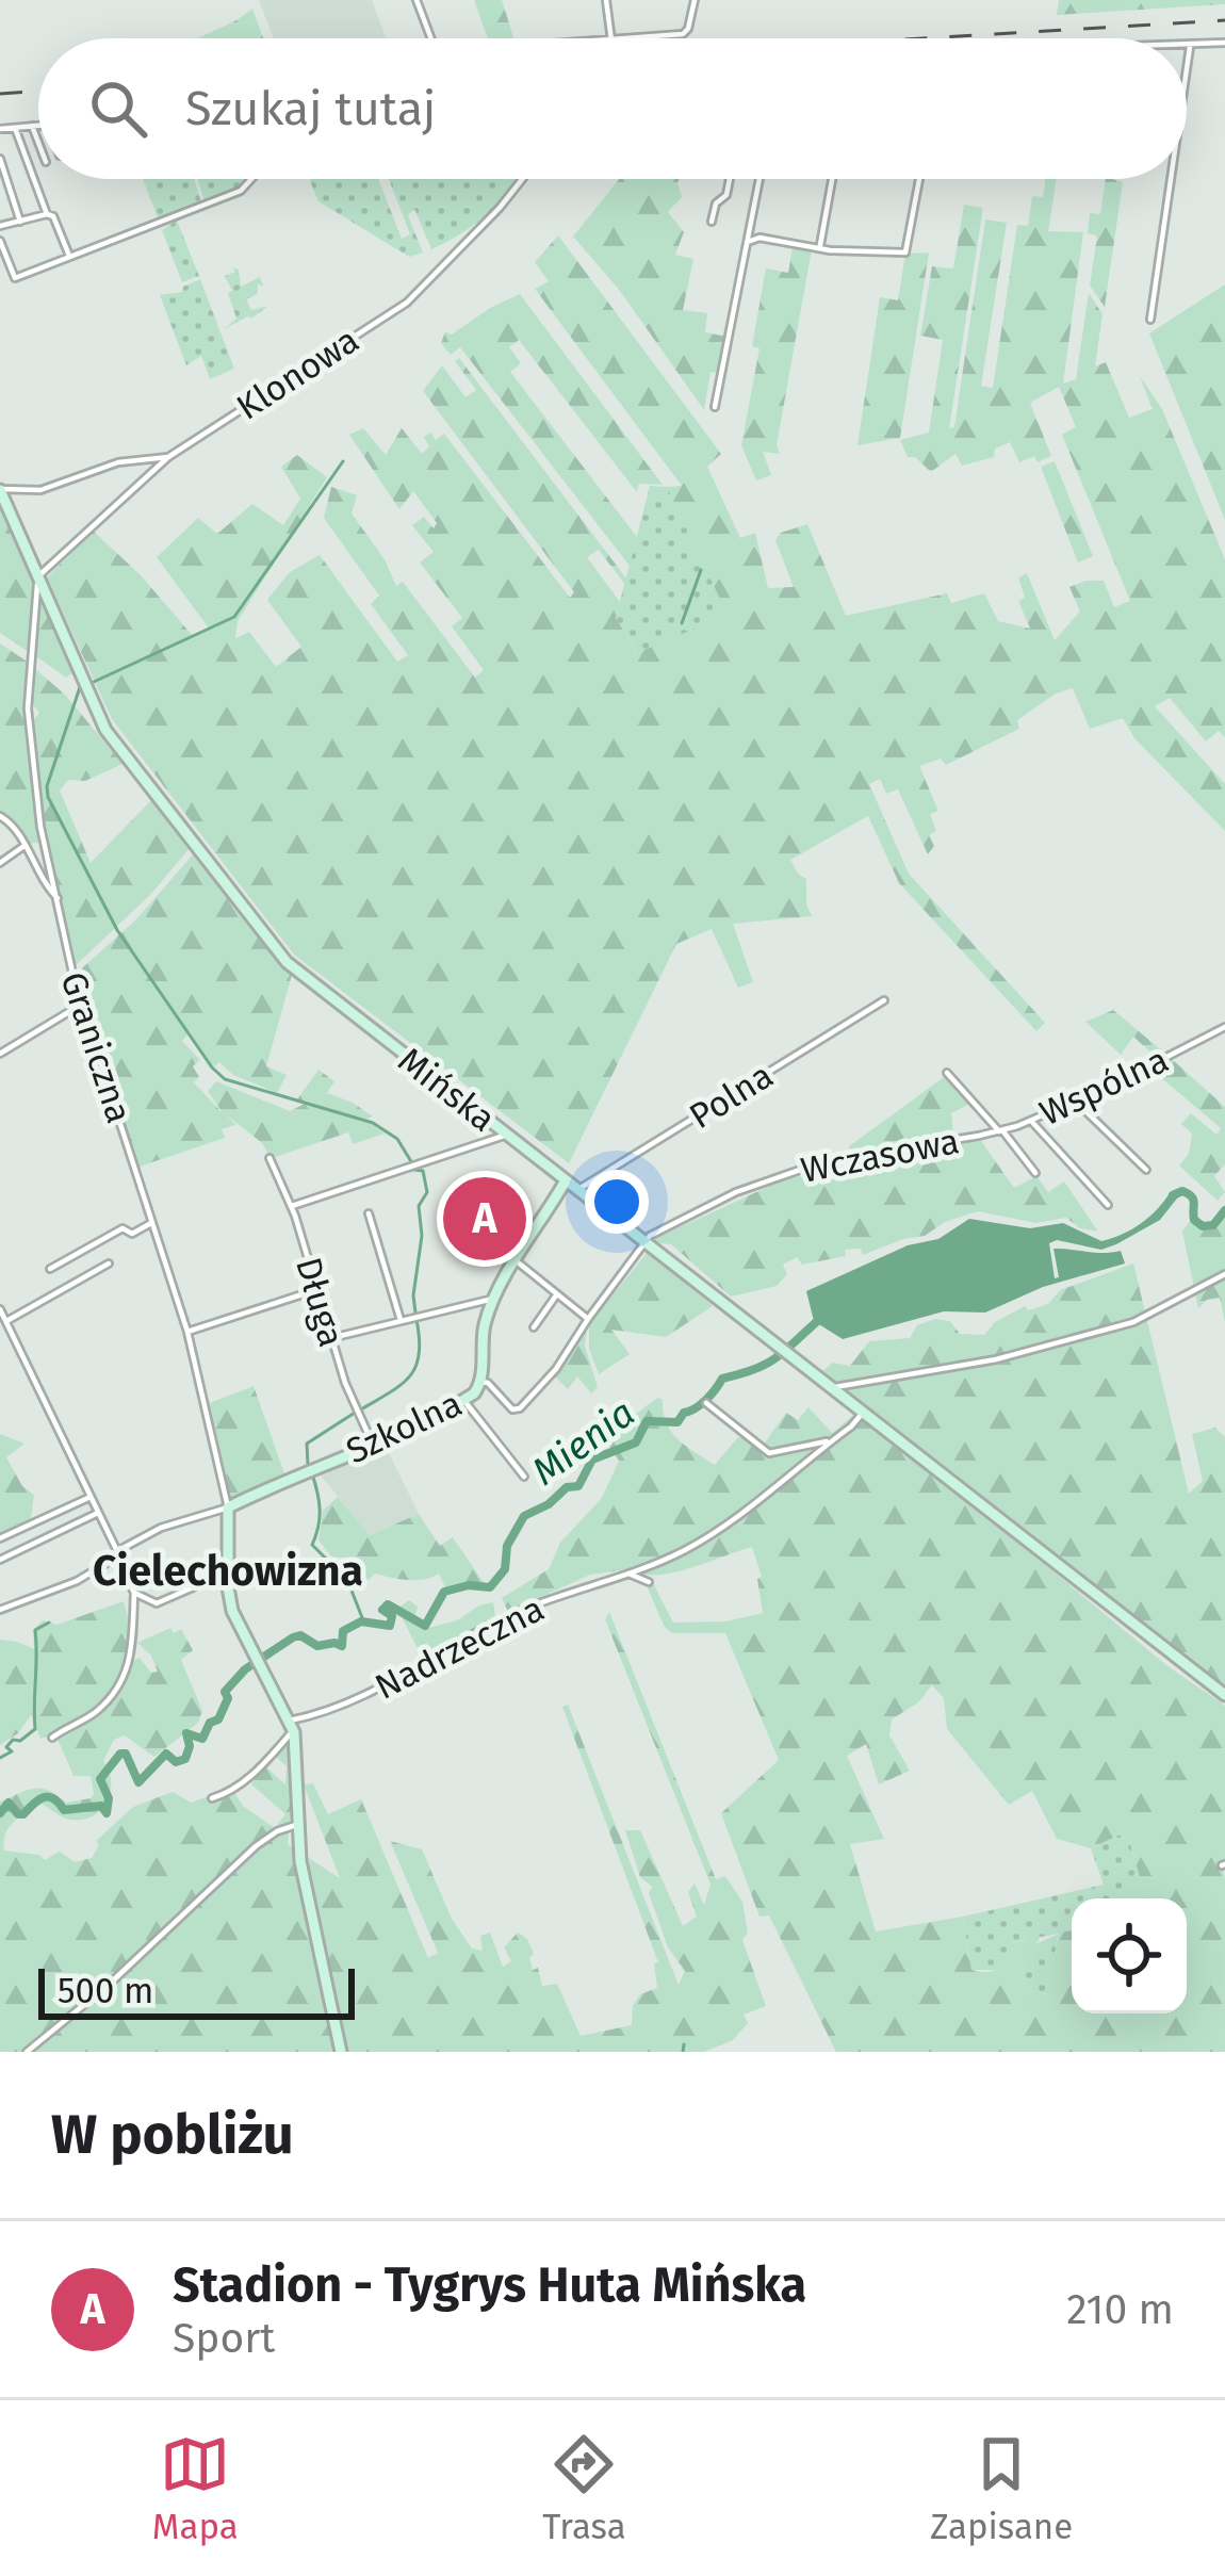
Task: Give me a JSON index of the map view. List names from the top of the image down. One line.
{"streets":{"main road":["Mińska","Szkolna"],"street":["Klonowa","Graniczna","Wspólna","Polna","Wczasowa","Długa","Nadrzeczna"]},"crossings":[["Klonowa","Mińska"],["Graniczna","Mińska"],["Graniczna","Szkolna"],["Wspólna","Wczasowa"],["Mińska","Polna"],["Mińska","Wczasowa"],["Mińska","Szkolna"],["Mińska","Nadrzeczna"],["Długa","Szkolna"]],"districts":["Cielechowizna"],"water":["Mienia"],"scale_bar":"500 m","page":{"search":"Szukaj tutaj","pins":"A","scale":"500 m","heading":"W pobliżu","list":[{"mark":"A","name":"Stadion - Tygrys Huta Mińska","note":"Sport","value":"210 m"}],"nav":["Mapa","Trasa","Zapisane"]}}
